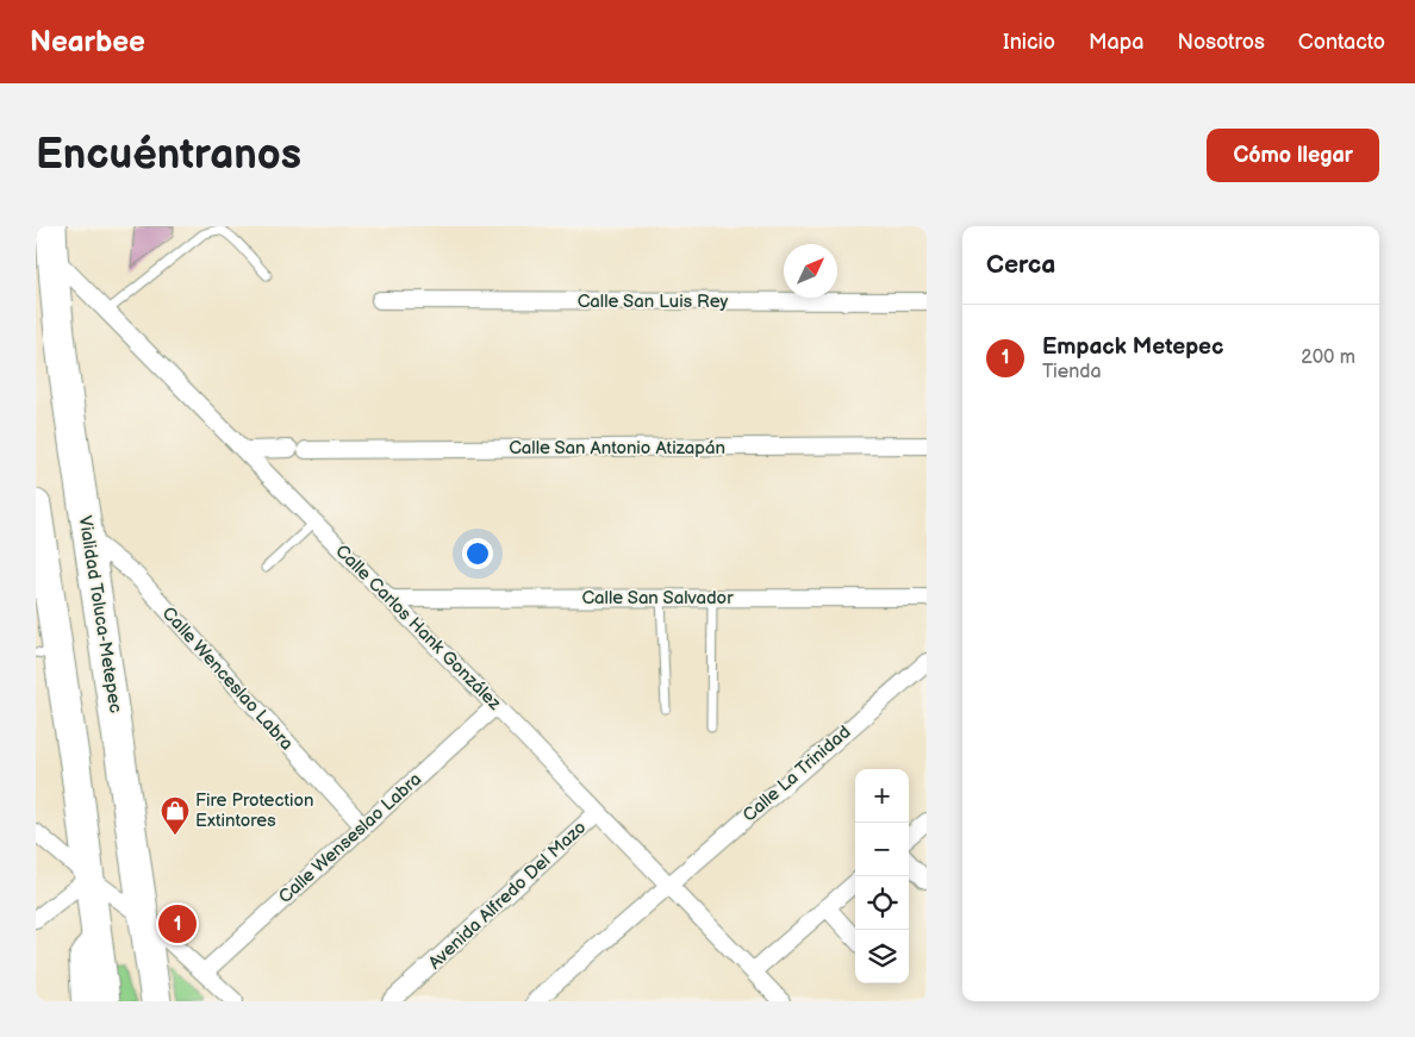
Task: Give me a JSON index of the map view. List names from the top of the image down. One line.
{"streets":{"highway":["Vialidad Toluca-Metepec"],"street":["Calle San Luis Rey","Calle San Antonio Atizapán","Calle San Salvador","Calle Carlos Hank González","Calle Wenceslao Labra","Calle La Trinidad","Calle Wenseslao Labra","Avenida Alfredo Del Mazo"]},"crossings":[["Calle San Antonio Atizapán","Calle Carlos Hank González"],["Calle San Salvador","Calle Carlos Hank González"],["Vialidad Toluca-Metepec","Calle Carlos Hank González"],["Vialidad Toluca-Metepec","Calle Wenceslao Labra"],["Calle Carlos Hank González","Calle La Trinidad"],["Calle Carlos Hank González","Calle Wenseslao Labra"],["Calle Carlos Hank González","Avenida Alfredo Del Mazo"],["Calle Wenceslao Labra","Calle Wenseslao Labra"]],"places":{"shop":["Fire Protection Extintores"]},"north":"top right","page":{"header":"Nearbee","nav":["Inicio","Mapa","Nosotros","Contacto"],"buttons":"Cómo llegar","title":"Encuéntranos","heading":"Cerca","list":[{"mark":"1","name":"Empack Metepec","note":"Tienda","value":"200 m"}],"map_buttons":["+","−"],"pins":"1"}}
